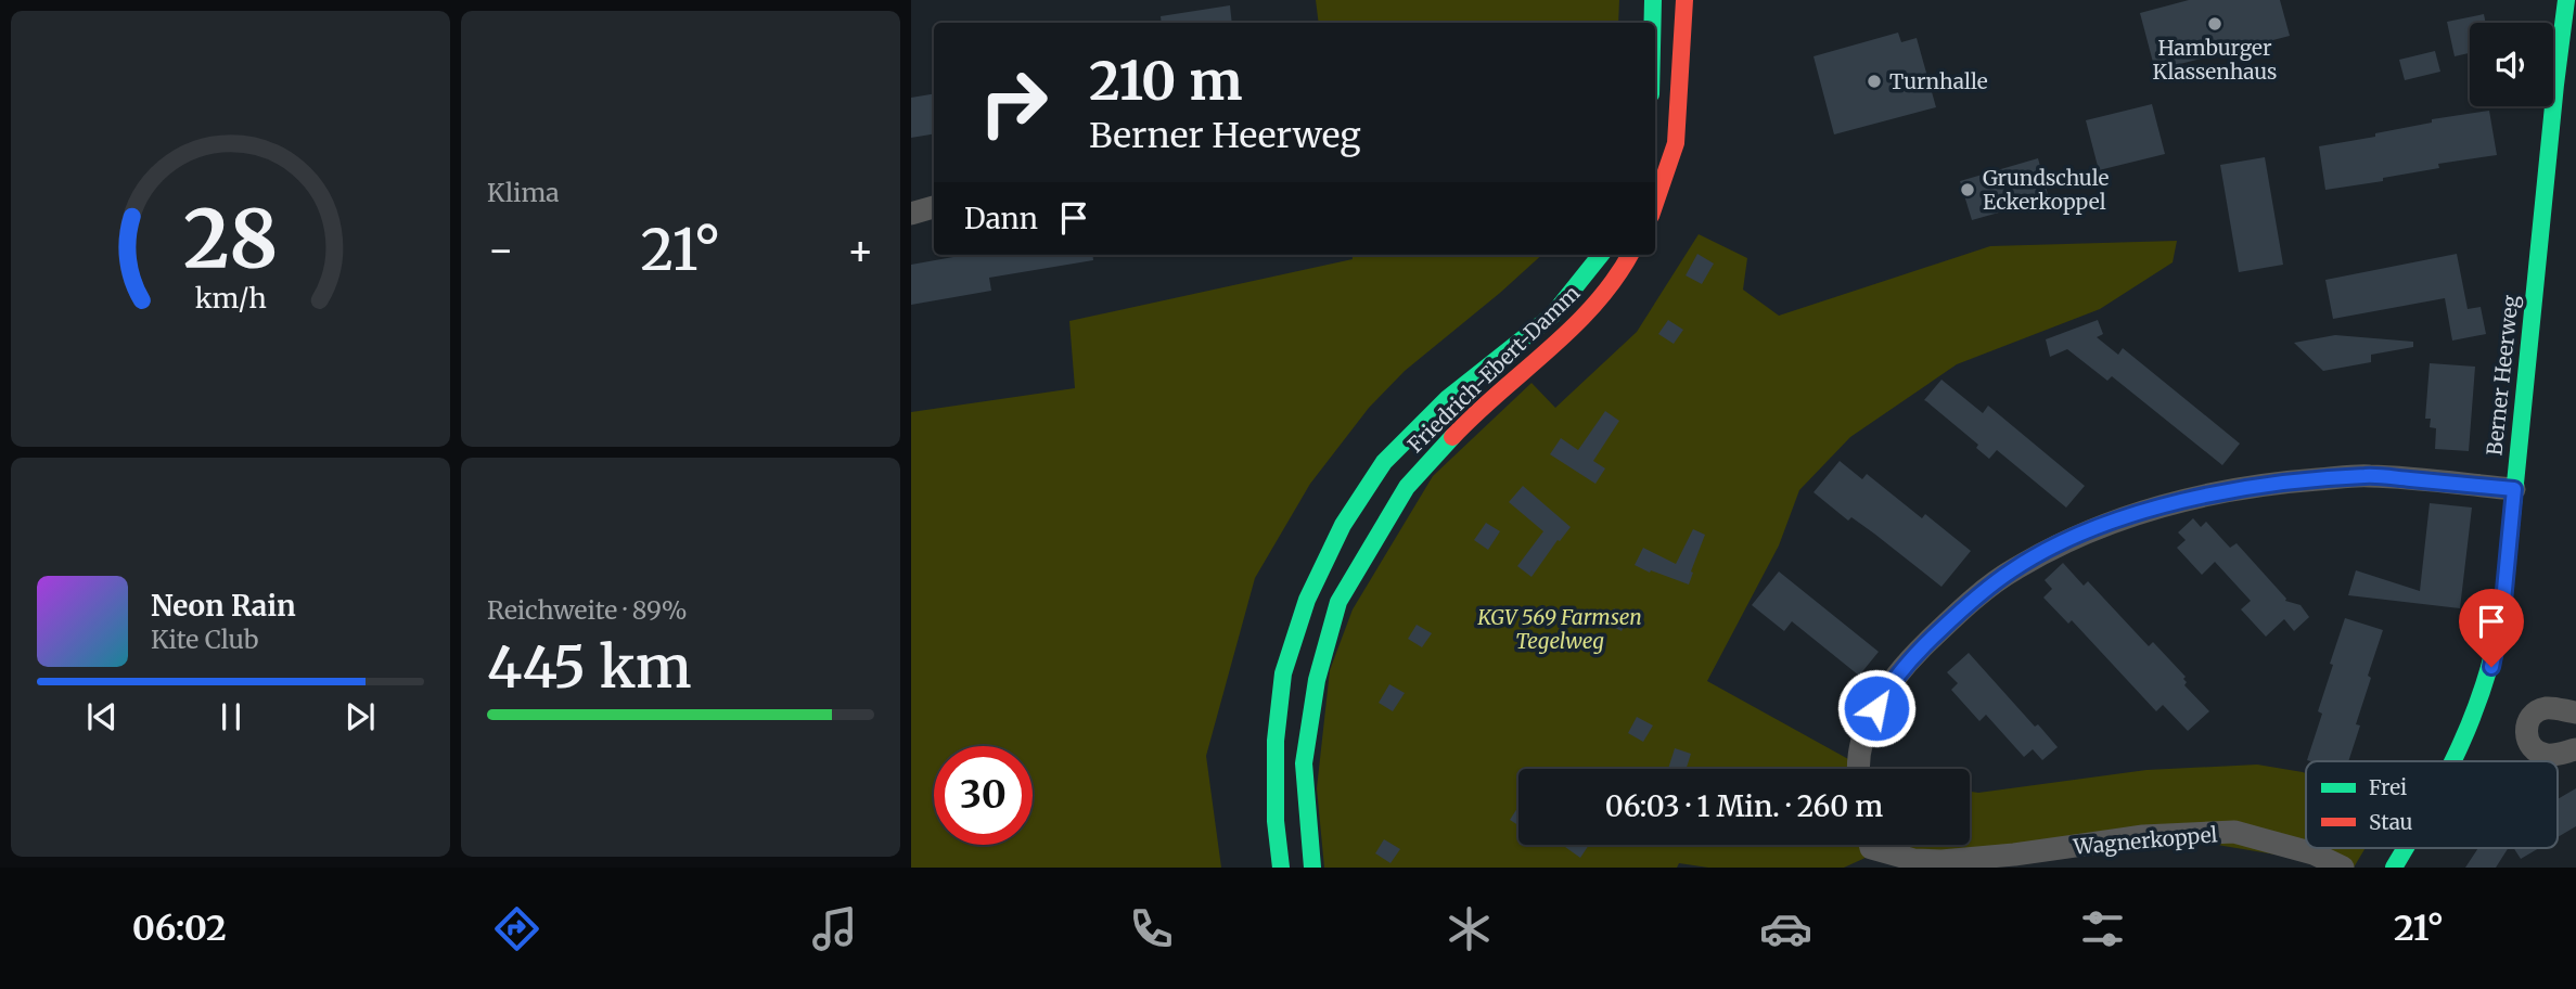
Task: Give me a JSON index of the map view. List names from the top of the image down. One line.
{"streets":{"main road":["Friedrich-Ebert-Damm","Berner Heerweg"],"street":["Wagnerkoppel"]},"parks":["KGV 569 Farmsen Tegelweg"],"places":["Hamburger Klassenhaus","Turnhalle","Grundschule Eckerkoppel"],"legend":["Frei","Stau"],"page":{"tile":["Klima",["Reichweite · 89%","445 km"]],"turn":["210 m","Berner Heerweg"],"then":"Dann","heat":["−","21°","+"],"song":["Neon Rain","Kite Club"],"limit":"30","trip":"06:03 · 1 Min. · 260 m","tabs":["06:02","21°"],"gauge":["28","km/h"]}}
